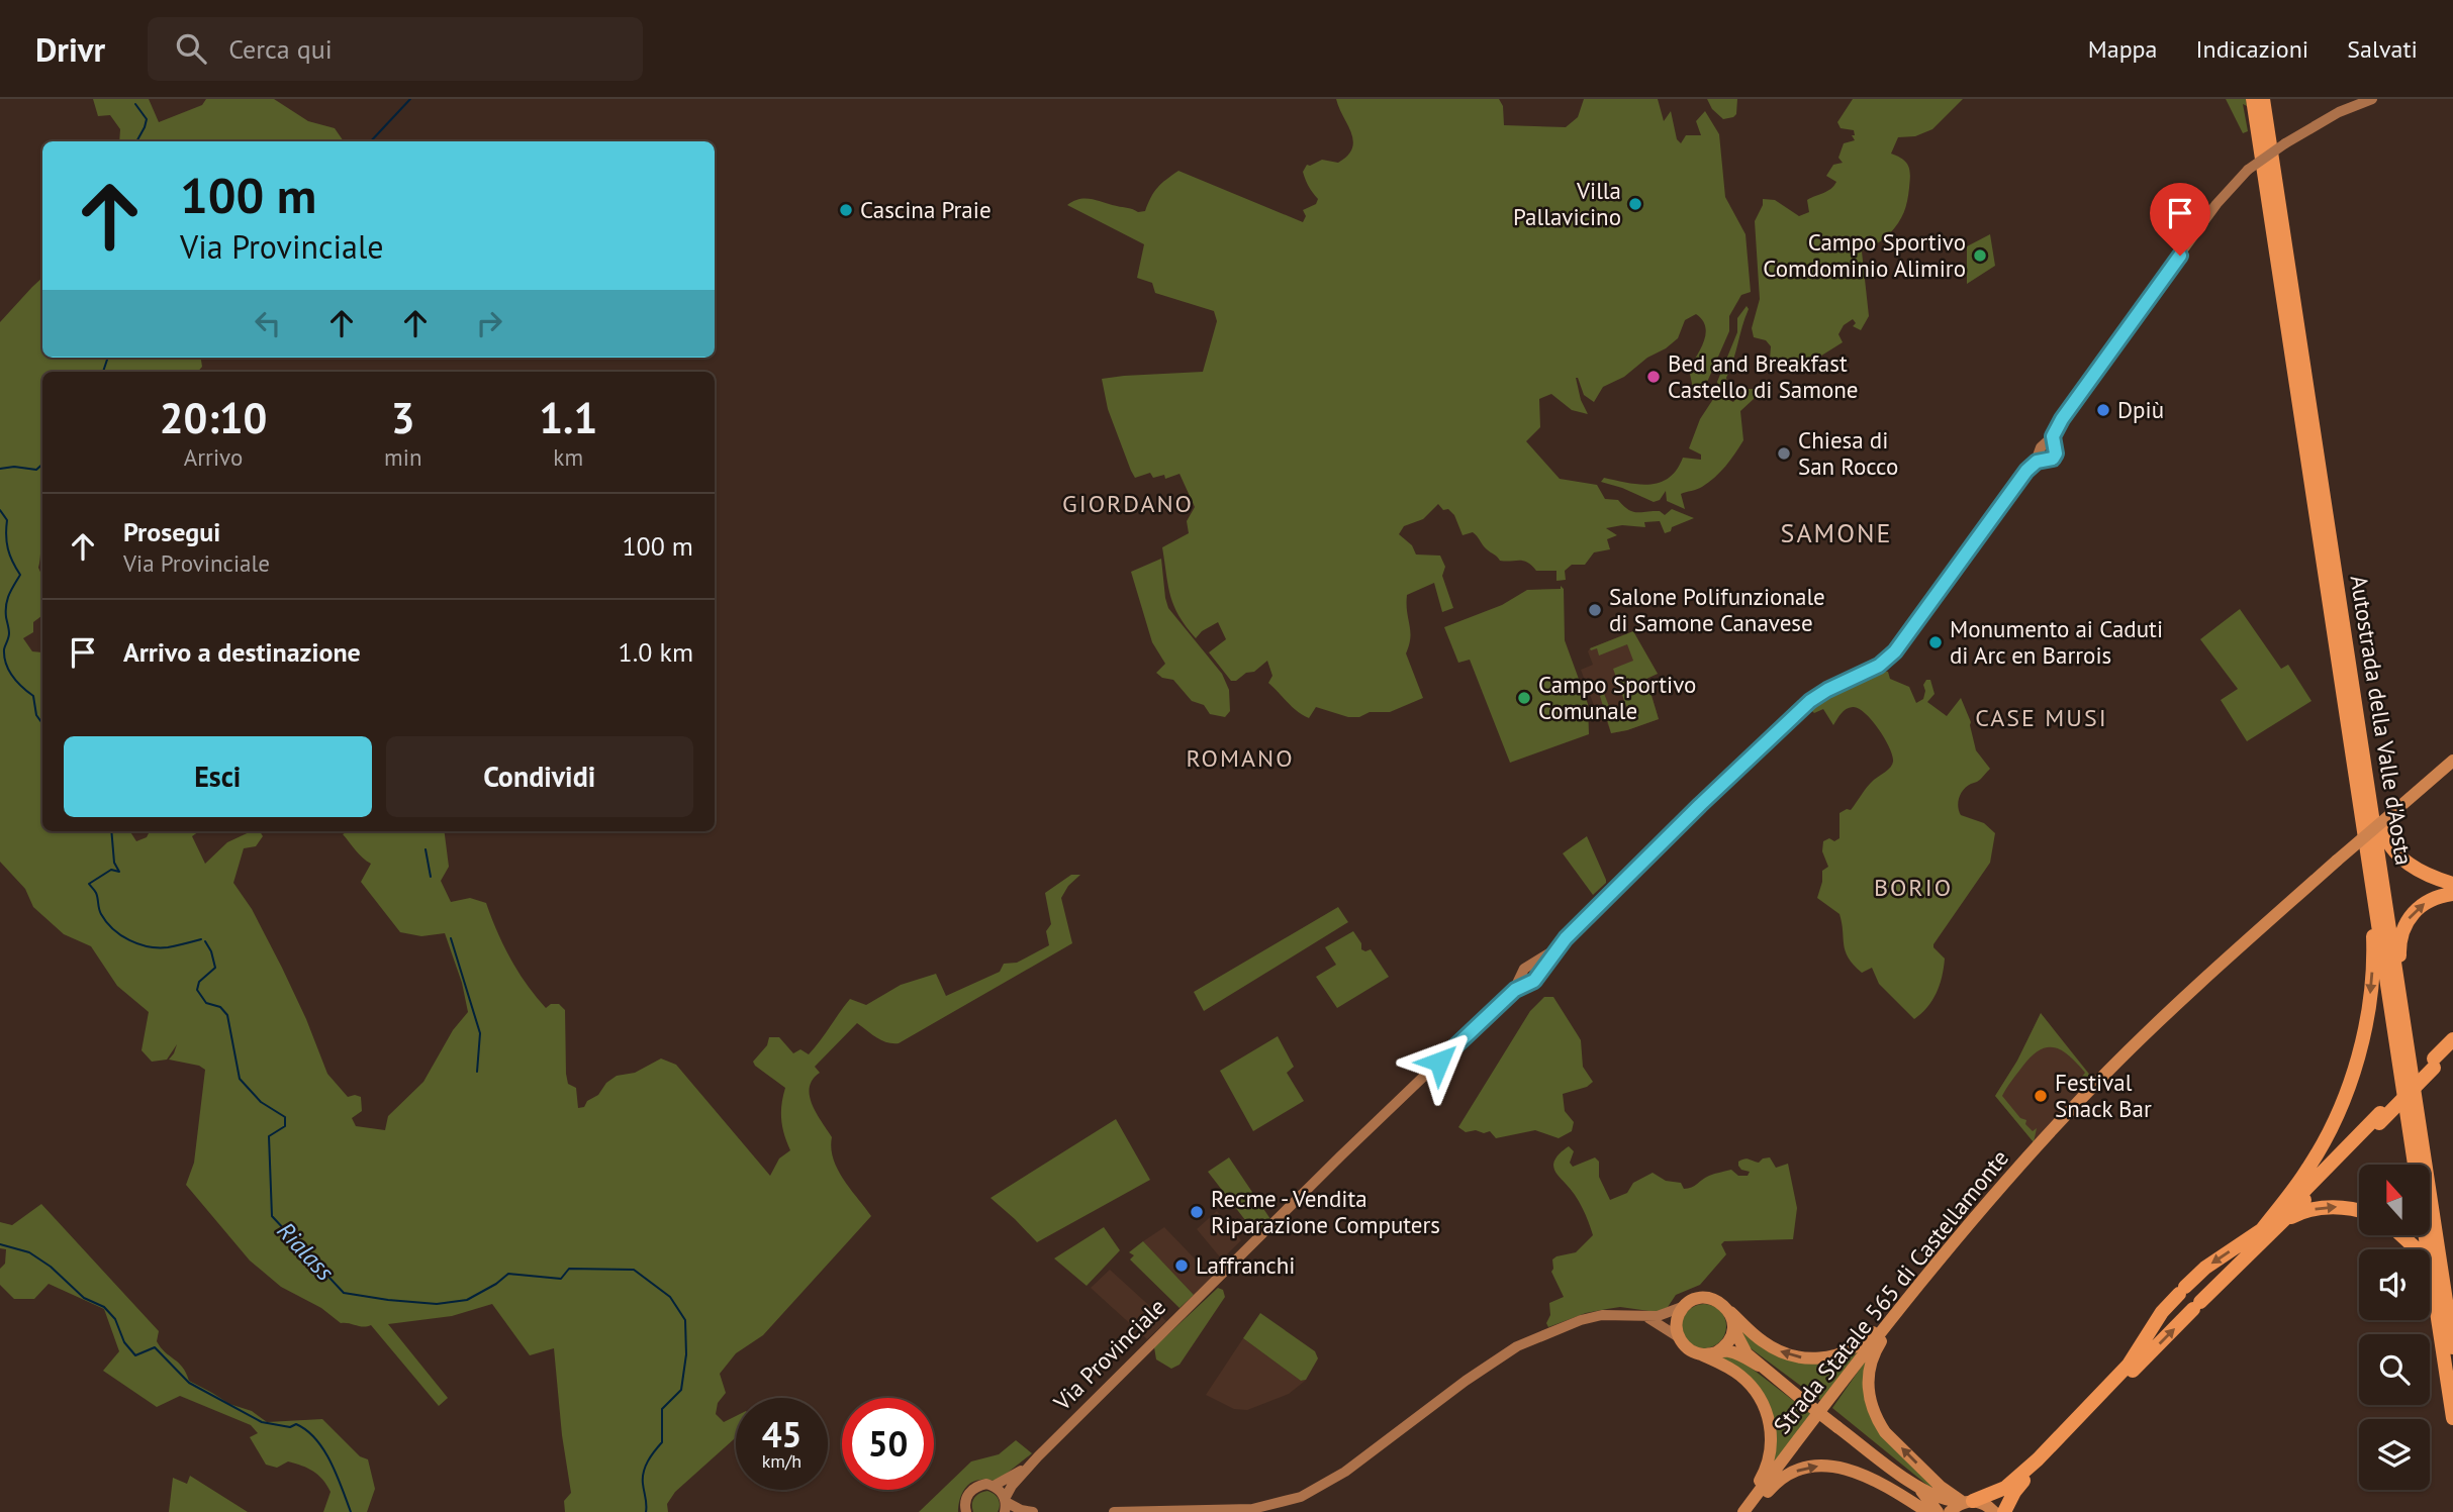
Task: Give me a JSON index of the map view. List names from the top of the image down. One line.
{"streets":{"highway":["Autostrada della Valle d'Aosta"],"main road":["Strada Statale 565 di Castellamonte","Via Provinciale"]},"districts":["GIORDANO","SAMONE","CASE MUSI","ROMANO","BORIO"],"water":["Rialass"],"places":["Villa Pallavicino","Cascina Praie","Campo Sportivo Comdominio Alimiro","Bed and Breakfast Castello di Samone","Dpiù","Chiesa di San Rocco","Salone Polifunzionale di Samone Canavese","Monumento ai Caduti di Arc en Barrois","Campo Sportivo Comunale","Festival Snack Bar","Recme - Vendita Riparazione Computers","Laffranchi"],"north":"top","page":{"header":"Drivr","search":"Cerca qui","nav":["Mappa","Indicazioni","Salvati"],"turn":["100 m","Via Provinciale"],"eta":["20:10","Arrivo","3","min","1.1","km"],"list":[{"name":"Prosegui","note":"Via Provinciale","value":"100 m"},{"name":"Arrivo a destinazione","value":"1.0 km"}],"buttons":["Esci","Condividi"],"speed":"45 km/h","limit":"50"}}
